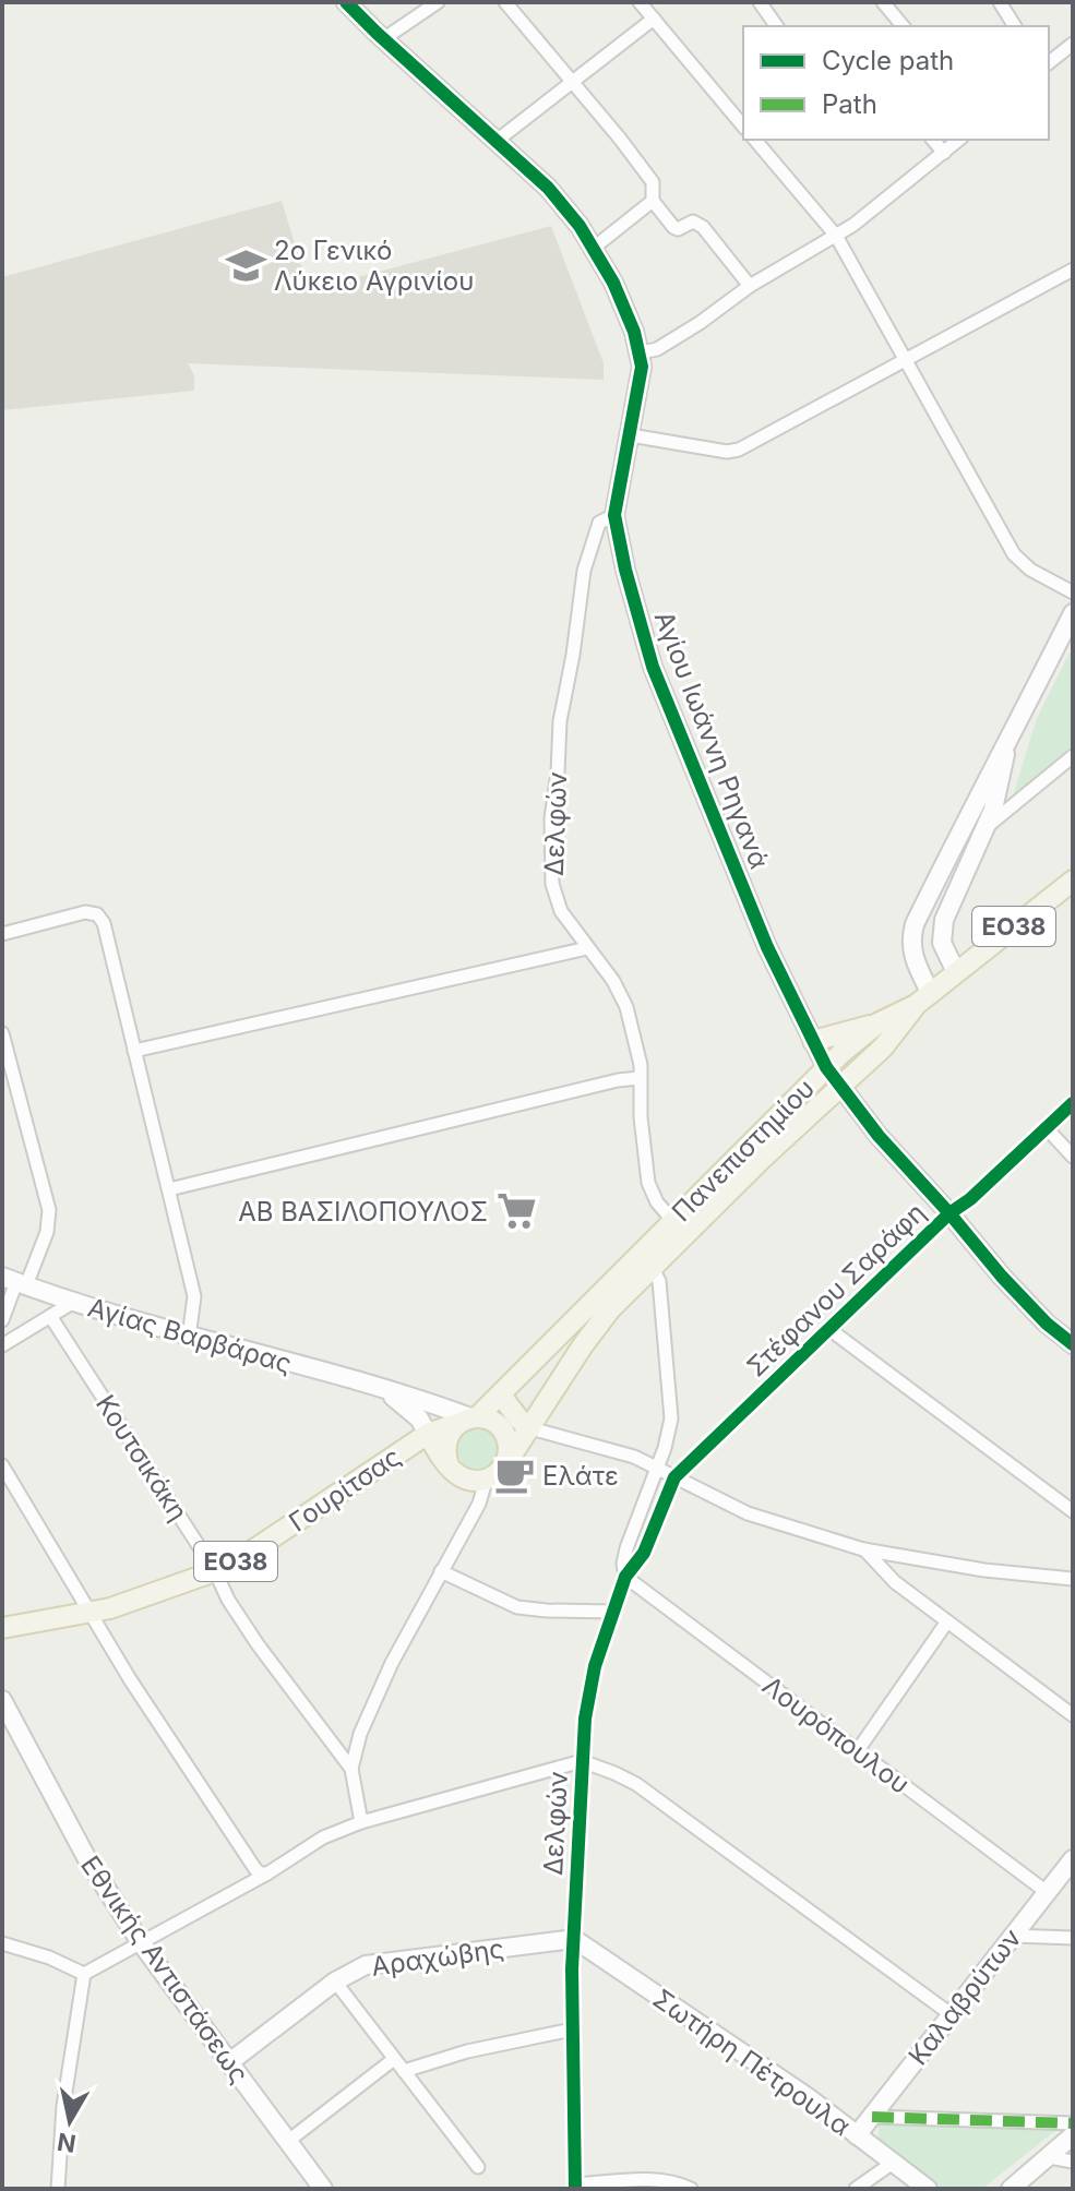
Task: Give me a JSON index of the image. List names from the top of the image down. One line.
{"streets":{"main road":["ΕΟ38","Πανεπιστημίου","Γουρίτσας"],"street":["Αγίου Ιωάννη Ρηγανά","Δελφών","Στέφανου Σαράφη","Αγίας Βαρβάρας","Κουτσικάκη","Λουρόπουλου","Αραχώβης","Εθνικής Αντιστάσεως","Καλαβρύτων","Σωτήρη Πέτρουλα"]},"crossings":[["Αγίου Ιωάννη Ρηγανά","Δελφών"],["Αγίου Ιωάννη Ρηγανά","Πανεπιστημίου"],["Αγίου Ιωάννη Ρηγανά","Στέφανου Σαράφη"],["Δελφών","Πανεπιστημίου"],["Δελφών","Στέφανου Σαράφη"],["Δελφών","Λουρόπουλου"],["Δελφών","Αραχώβης"],["Δελφών","Σωτήρη Πέτρουλα"],["ΕΟ38","Πανεπιστημίου"],["ΕΟ38","Αγίας Βαρβάρας"],["ΕΟ38","Γουρίτσας"],["Πανεπιστημίου","Αγίας Βαρβάρας"],["Πανεπιστημίου","Γουρίτσας"],["Αγίας Βαρβάρας","Γουρίτσας"],["Κουτσικάκη","Γουρίτσας"],["Λουρόπουλου","Καλαβρύτων"],["Αραχώβης","Εθνικής Αντιστάσεως"],["Αραχώβης","Σωτήρη Πέτρουλα"],["Καλαβρύτων","Σωτήρη Πέτρουλα"]],"places":{"school or university":["2ο Γενικό Λύκειο Αγρινίου"],"supermarket":["ΑΒ ΒΑΣΙΛΟΠΟΥΛΟΣ"],"cafe":["Ελάτε"]},"legend":["Cycle path","Path"],"north":"bottom"}
